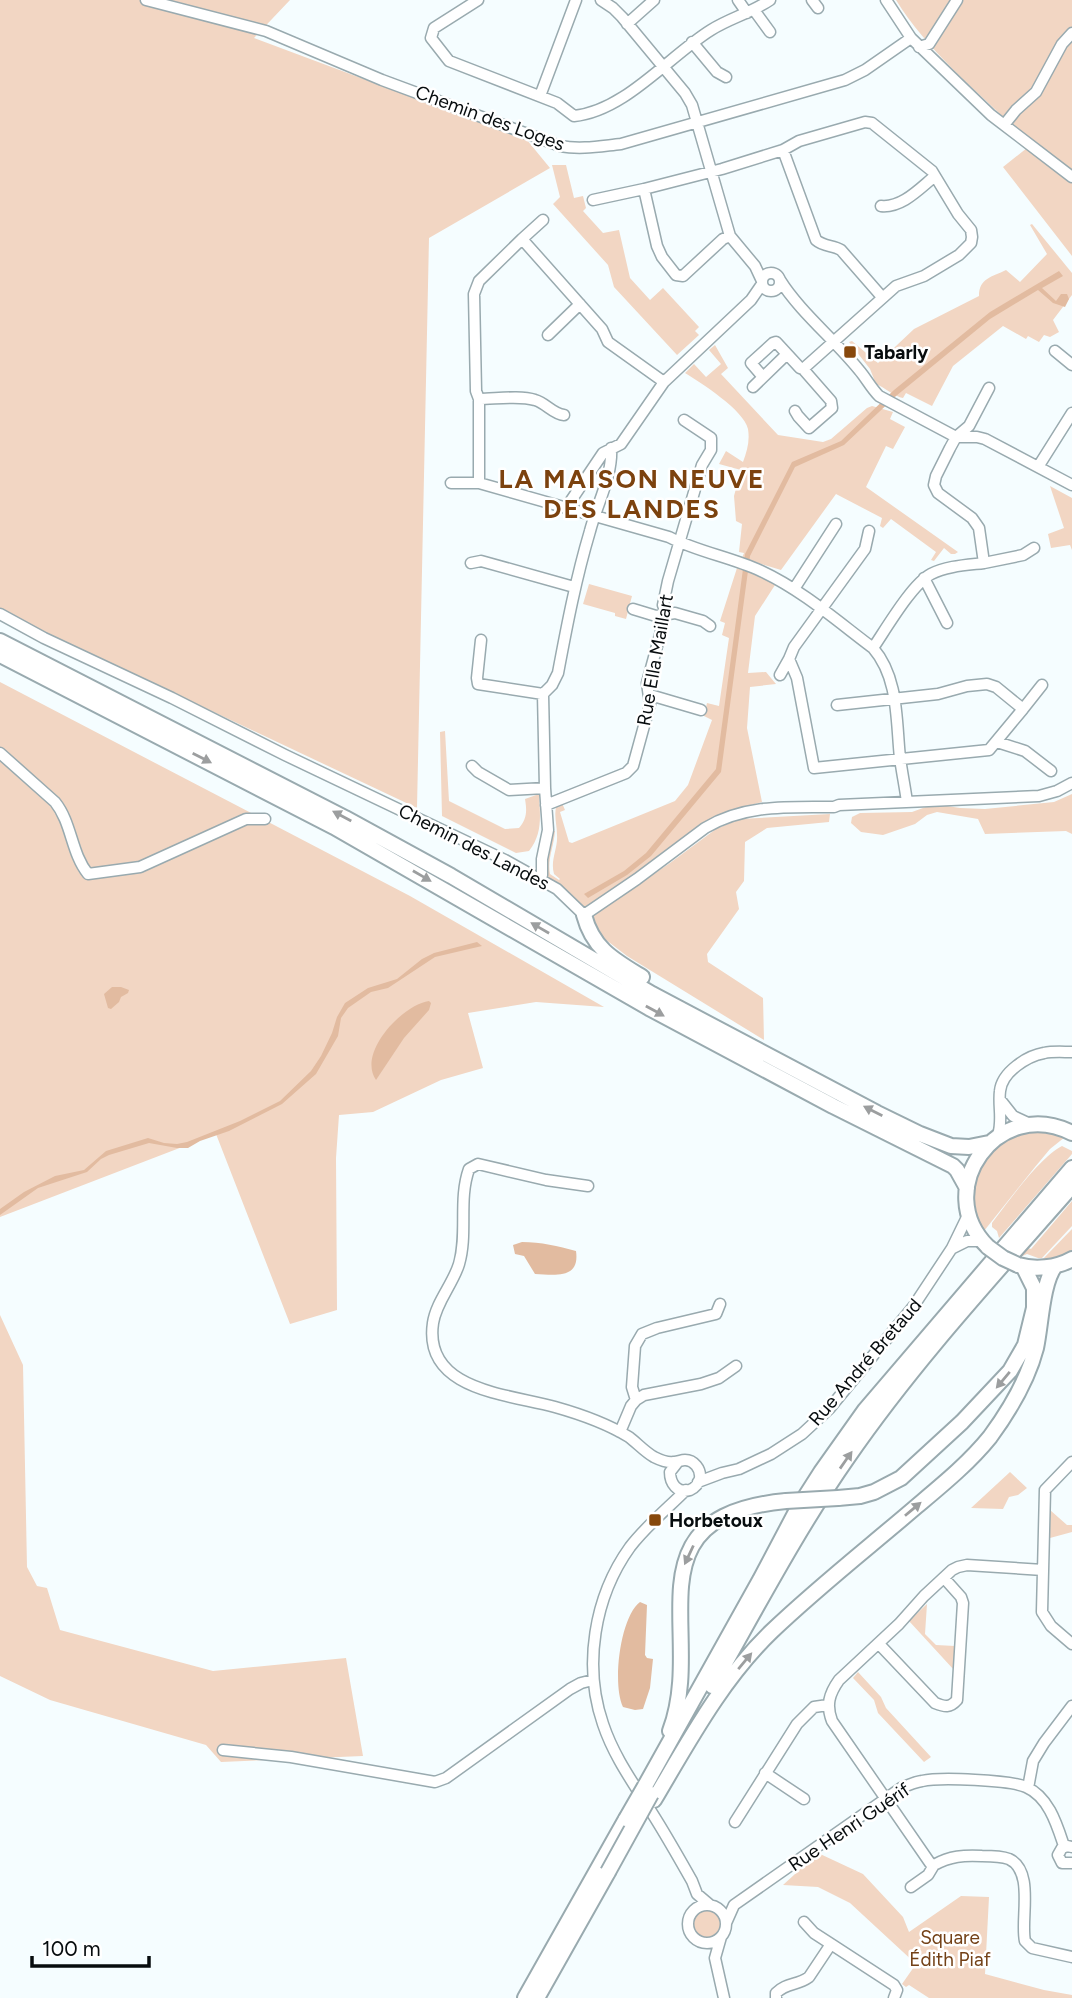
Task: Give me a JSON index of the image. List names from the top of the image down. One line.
{"streets":{"street":["Chemin des Loges","Rue Ella Maillart","Chemin des Landes","Rue André Bretaud","Rue Henri Guérif"]},"districts":["LA MAISON NEUVE DES LANDES"],"parks":["Square Édith Piaf"],"places":{"transit":["Tabarly","Horbetoux"]},"scale_bar":"100 m"}
